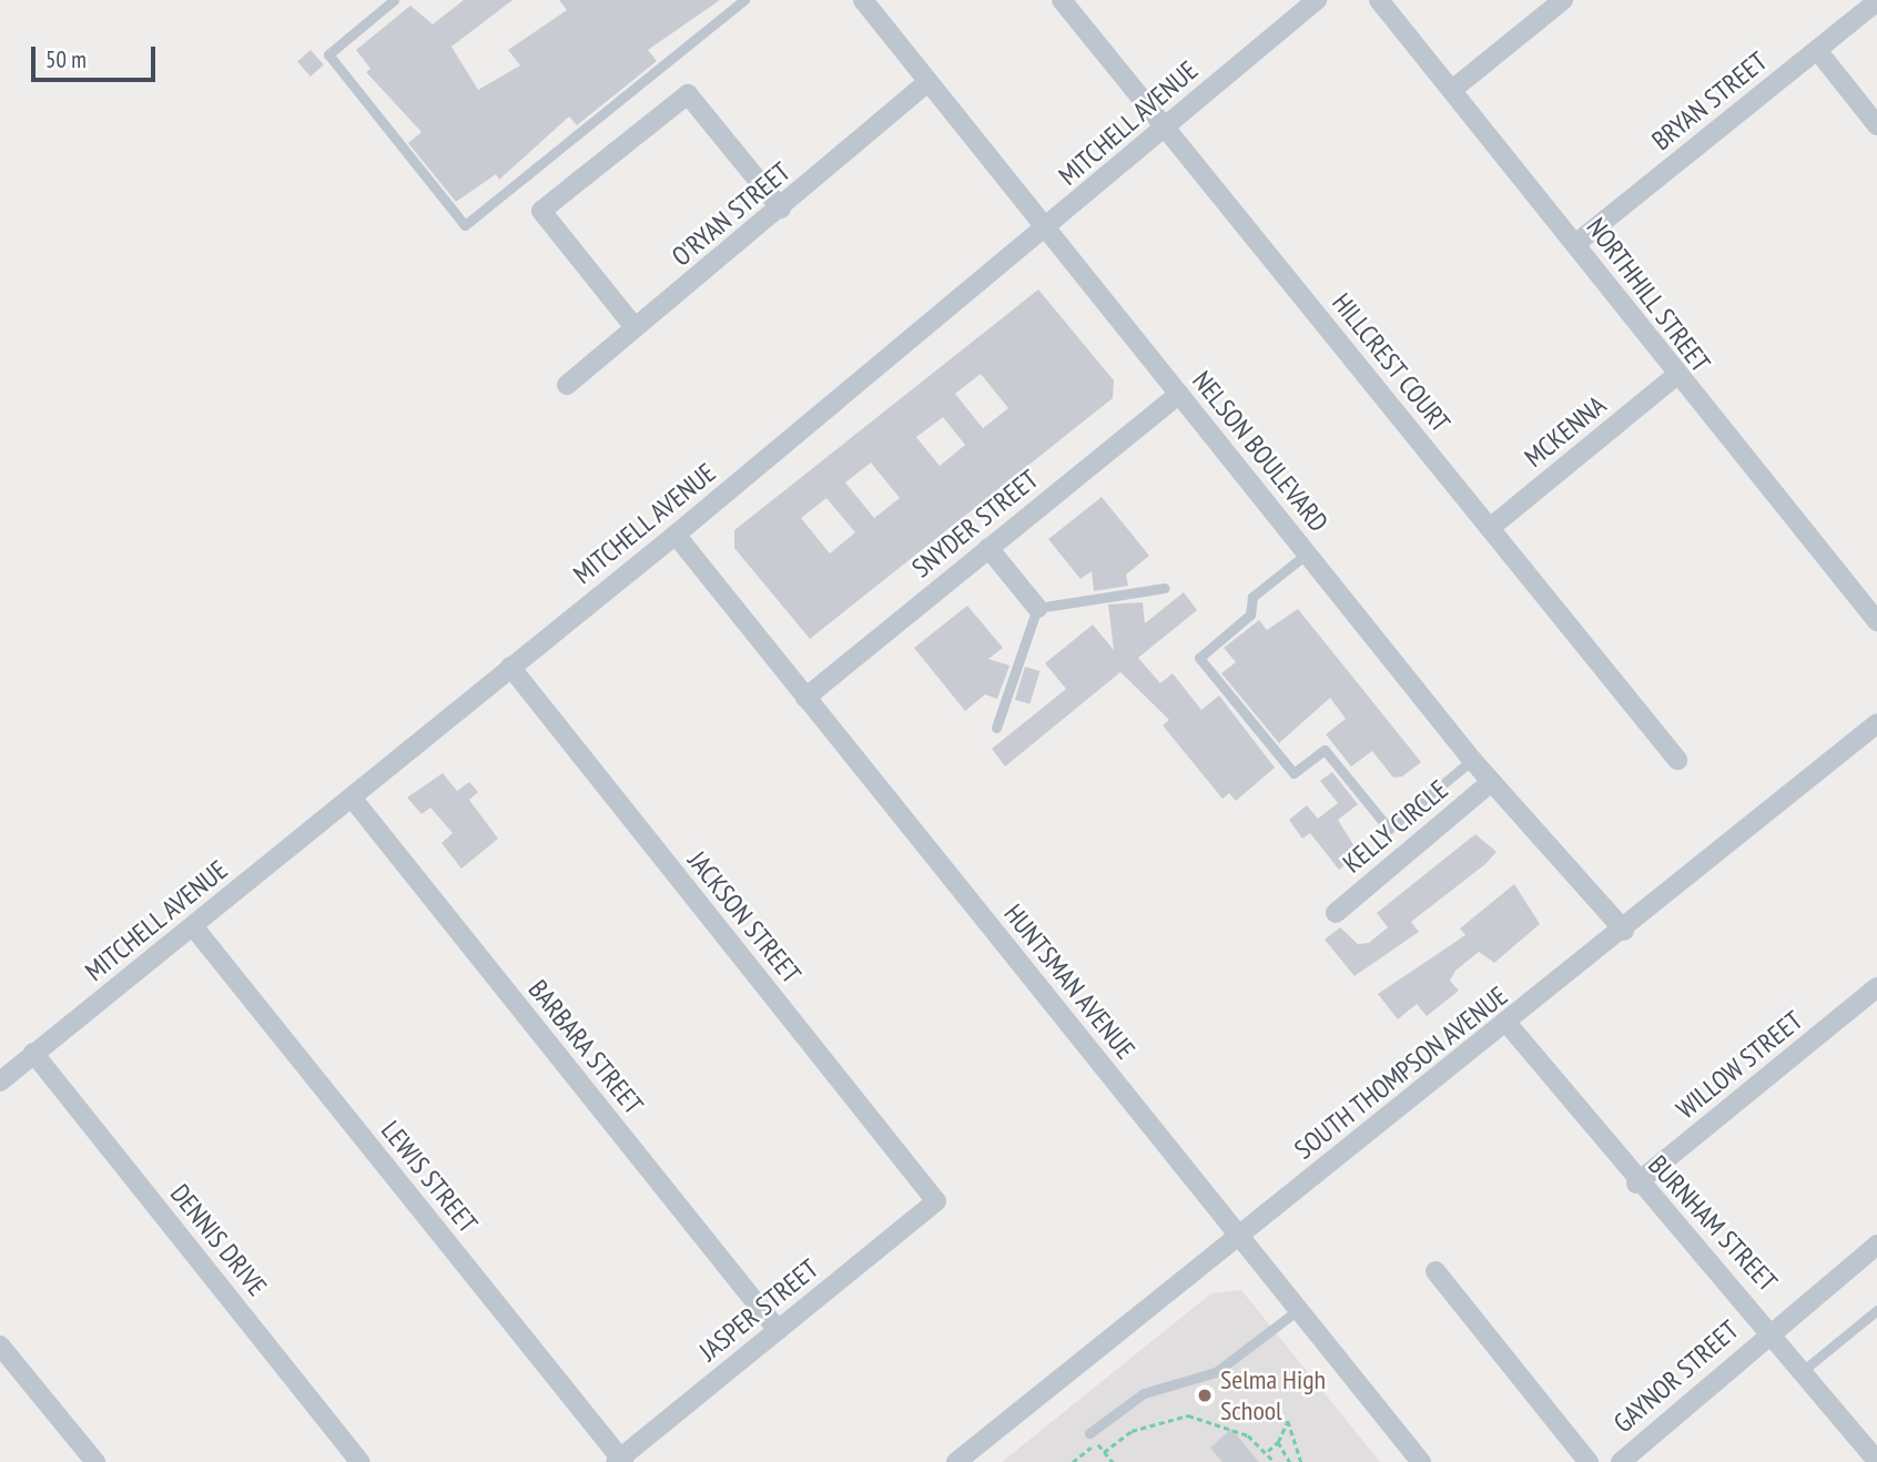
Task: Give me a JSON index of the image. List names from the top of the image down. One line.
{"streets":{"street":["BRYAN STREET","MITCHELL AVENUE","O'RYAN STREET","NORTHHILL STREET","HILLCREST COURT","MCKENNA","NELSON BOULEVARD","SNYDER STREET","KELLY CIRCLE","JACKSON STREET","HUNTSMAN AVENUE","BARBARA STREET","WILLOW STREET","SOUTH THOMPSON AVENUE","LEWIS STREET","BURNHAM STREET","DENNIS DRIVE","JASPER STREET","GAYNOR STREET"]},"crossings":[["BRYAN STREET","NORTHHILL STREET"],["MITCHELL AVENUE","HILLCREST COURT"],["MITCHELL AVENUE","NELSON BOULEVARD"],["MITCHELL AVENUE","JACKSON STREET"],["MITCHELL AVENUE","HUNTSMAN AVENUE"],["MITCHELL AVENUE","BARBARA STREET"],["MITCHELL AVENUE","LEWIS STREET"],["MITCHELL AVENUE","DENNIS DRIVE"],["O'RYAN STREET","NELSON BOULEVARD"],["NORTHHILL STREET","MCKENNA"],["HILLCREST COURT","MCKENNA"],["NELSON BOULEVARD","SNYDER STREET"],["NELSON BOULEVARD","KELLY CIRCLE"],["NELSON BOULEVARD","SOUTH THOMPSON AVENUE"],["SNYDER STREET","HUNTSMAN AVENUE"],["JACKSON STREET","JASPER STREET"],["HUNTSMAN AVENUE","SOUTH THOMPSON AVENUE"],["BARBARA STREET","JASPER STREET"],["WILLOW STREET","BURNHAM STREET"],["SOUTH THOMPSON AVENUE","BURNHAM STREET"],["LEWIS STREET","JASPER STREET"],["BURNHAM STREET","GAYNOR STREET"]],"places":["Selma High School"],"scale_bar":"50 m"}
